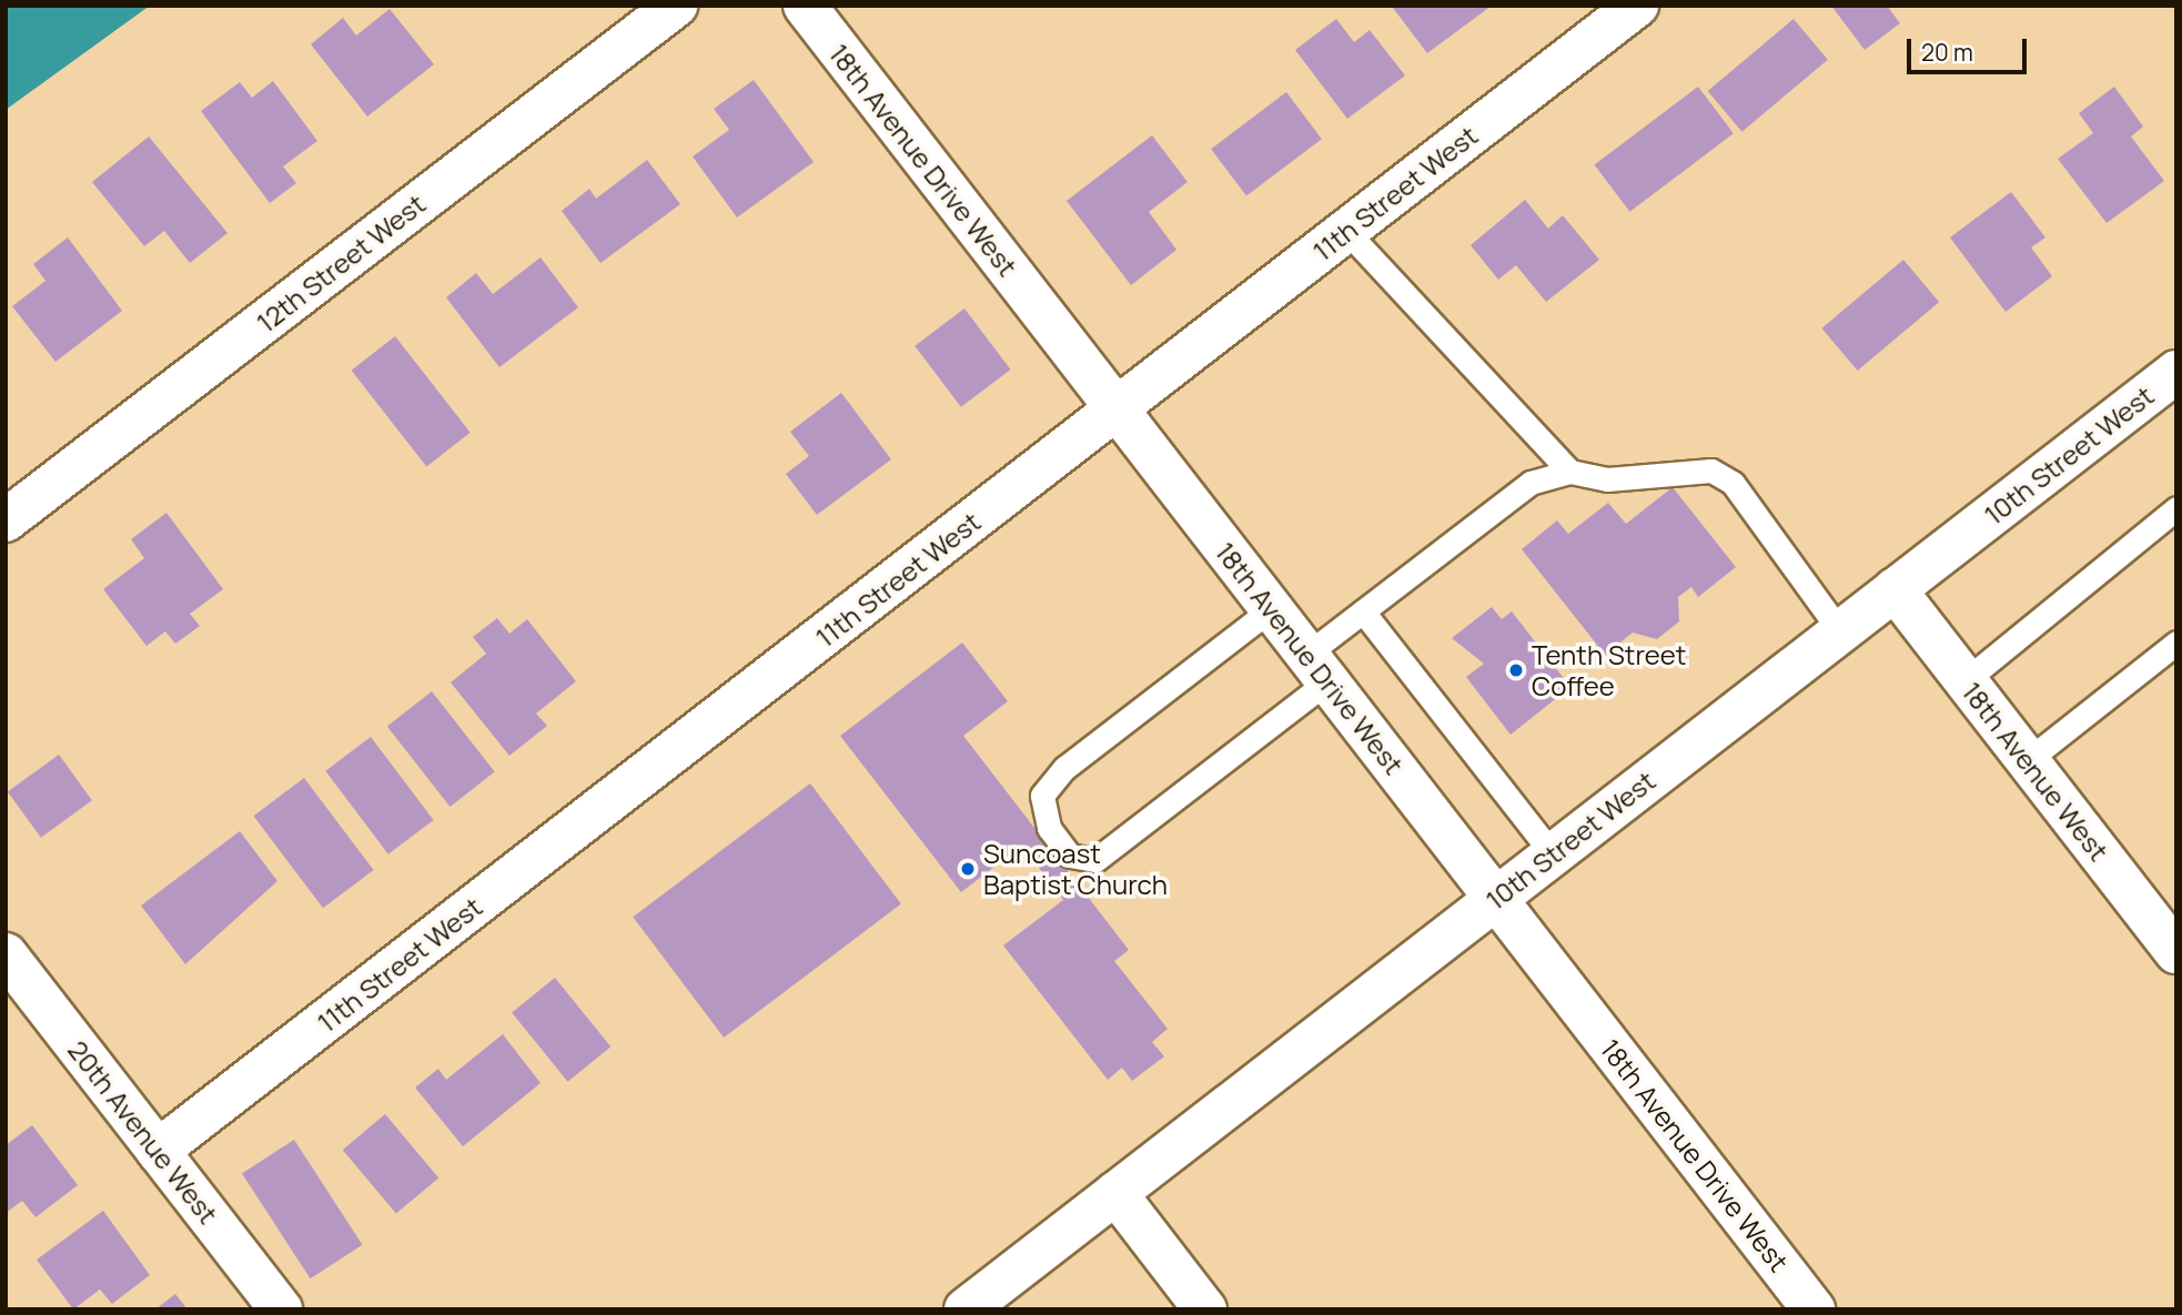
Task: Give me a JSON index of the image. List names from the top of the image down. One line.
{"streets":{"street":["18th Avenue Drive West","11th Street West","12th Street West","10th Street West","18th Avenue West","20th Avenue West"]},"crossings":[["18th Avenue Drive West","11th Street West"],["18th Avenue Drive West","10th Street West"],["11th Street West","20th Avenue West"],["10th Street West","18th Avenue West"]],"places":["Tenth Street Coffee","Suncoast Baptist Church"],"scale_bar":"20 m"}
